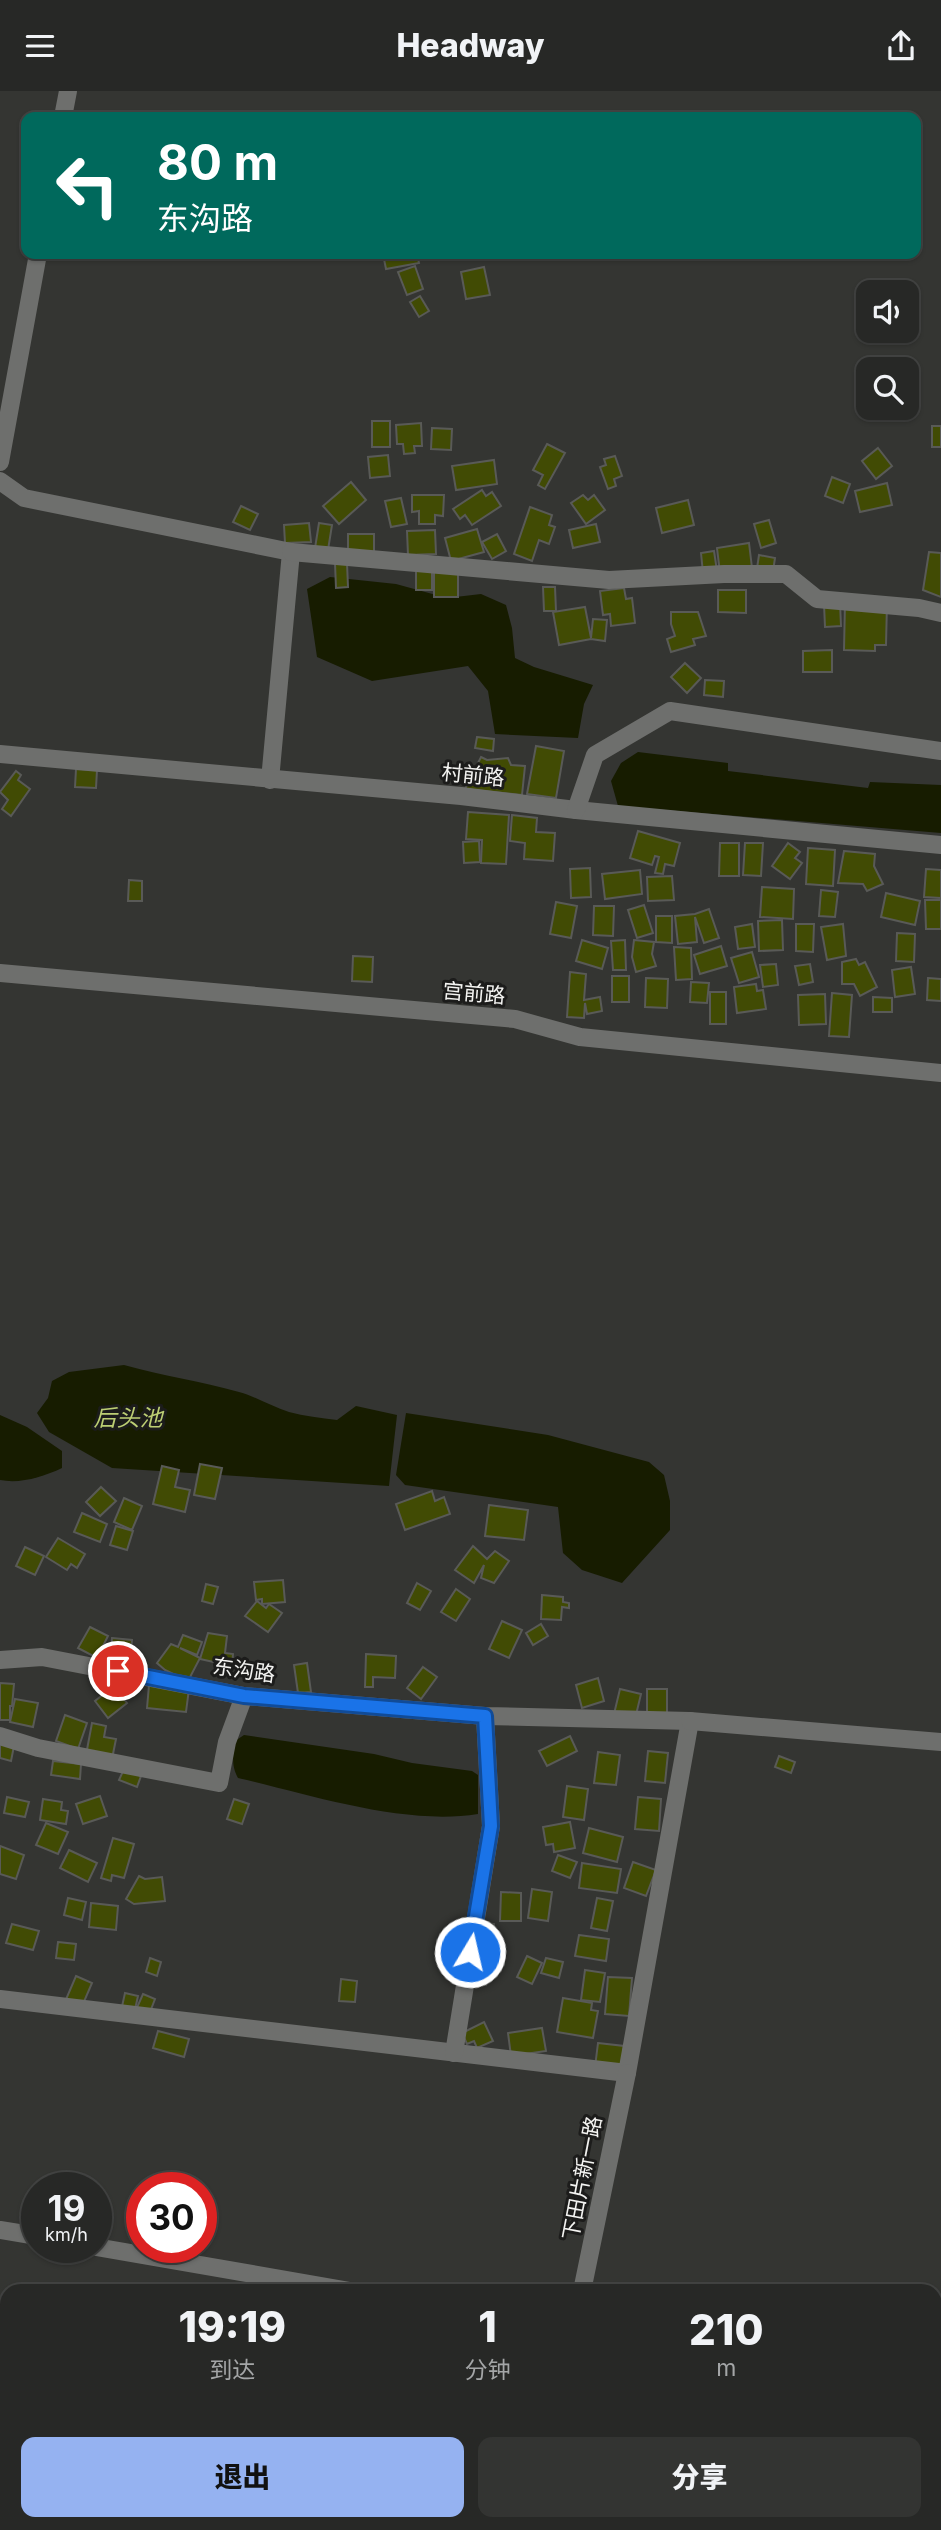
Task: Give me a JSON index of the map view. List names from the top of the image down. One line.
{"streets":{"street":["村前路","宫前路","东沟路","下田片新一路"]},"crossings":[["东沟路","下田片新一路"]],"water":["后头池"],"page":{"header":"Headway","turn":["80 m","东沟路"],"speed":"19 km/h","limit":"30","eta":["19:19","到达","1","分钟","210","m"],"buttons":["退出","分享"]}}
